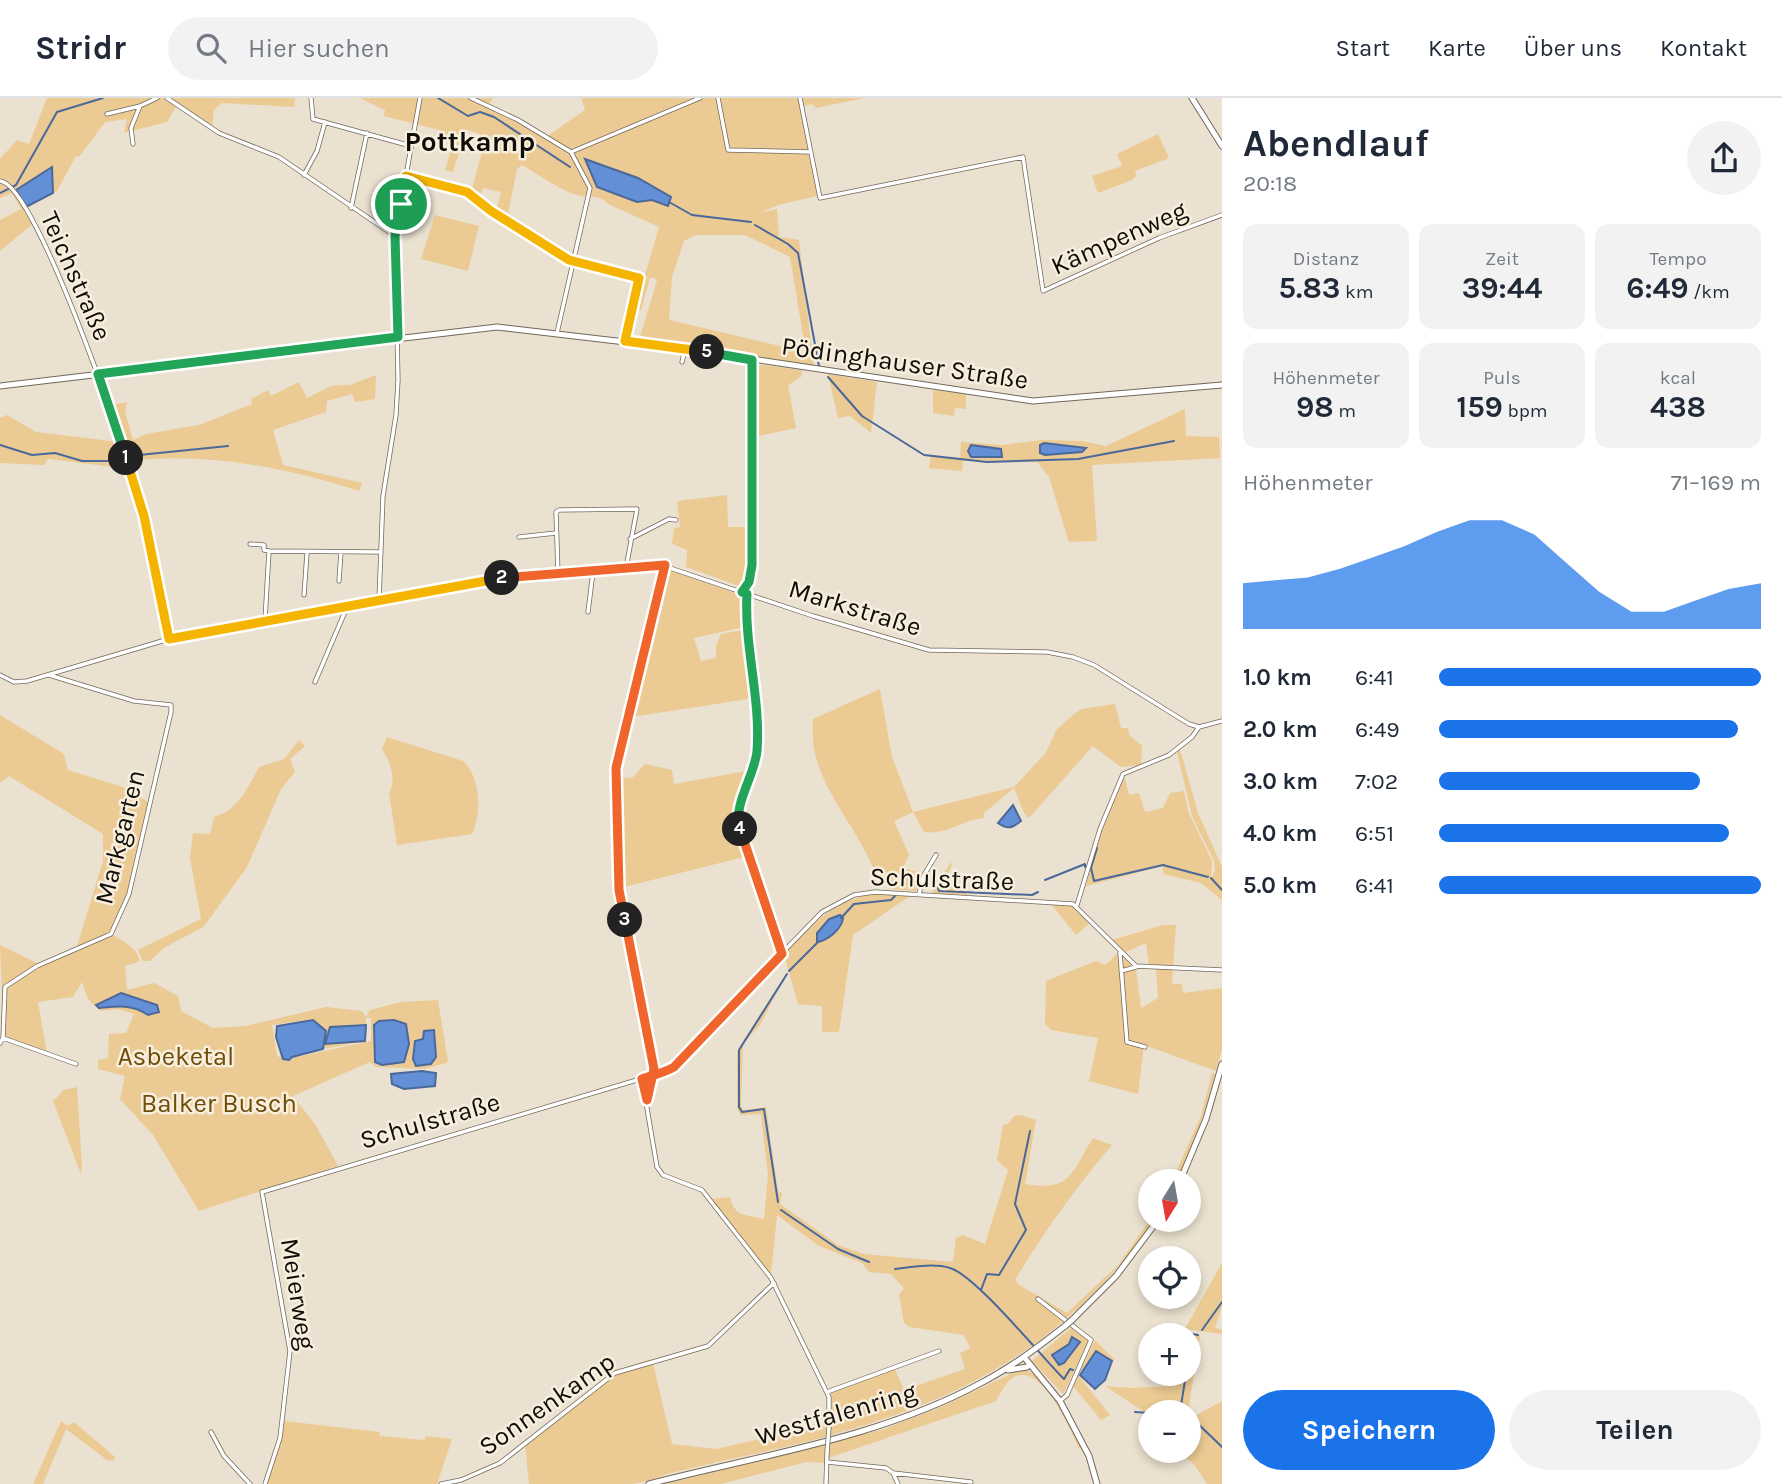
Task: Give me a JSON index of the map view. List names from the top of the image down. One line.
{"streets":{"street":["Kämpenweg","Teichstraße","Pödinghauser Straße","Markstraße","Markgarten","Schulstraße","Meierweg","Sonnenkamp","Westfalenring"]},"crossings":[["Teichstraße","Pödinghauser Straße"],["Teichstraße","Markstraße"],["Markstraße","Markgarten"],["Schulstraße","Meierweg"]],"districts":["Pottkamp"],"parks":["Asbeketal","Balker Busch"],"north":"bottom","page":{"header":"Stridr","search":"Hier suchen","nav":["Start","Karte","Über uns","Kontakt"],"heading":["Abendlauf","20:18"],"stats":[["Distanz","5.83 km"],["Zeit","39:44"],["Tempo","6:49 /km"],["Höhenmeter","98 m"],["Puls","159 bpm"],["kcal","438"]],"pins":["5","1","2","4","3"],"chart":["Höhenmeter","71–169 m"],"list":[{"name":"1.0 km","note":"6:41"},{"name":"2.0 km","note":"6:49"},{"name":"3.0 km","note":"7:02"},{"name":"4.0 km","note":"6:51"},{"name":"5.0 km","note":"6:41"}],"map_buttons":["+","−"],"buttons":["Speichern","Teilen"]}}
